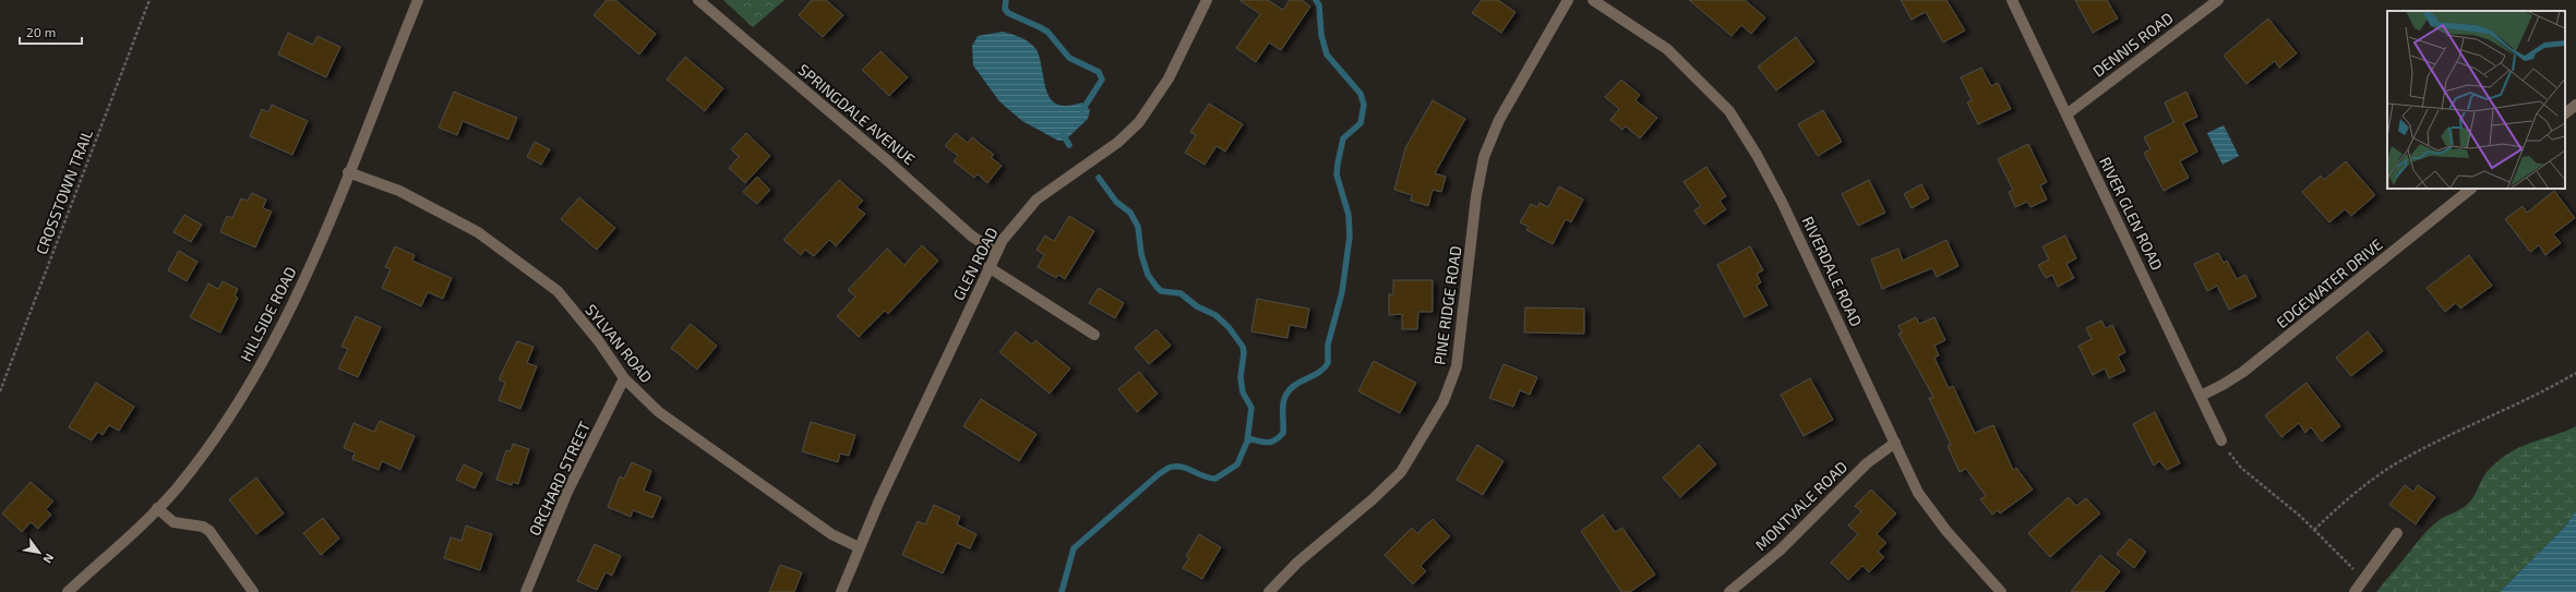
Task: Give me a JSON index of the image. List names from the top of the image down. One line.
{"streets":{"street":["DENNIS ROAD","SPRINGDALE AVENUE","RIVER GLEN ROAD","GLEN ROAD","RIVERDALE ROAD","EDGEWATER DRIVE","PINE RIDGE ROAD","HILLSIDE ROAD","SYLVAN ROAD","ORCHARD STREET","MONTVALE ROAD"],"path":["CROSSTOWN TRAIL"]},"crossings":[["DENNIS ROAD","RIVER GLEN ROAD"],["SPRINGDALE AVENUE","GLEN ROAD"],["RIVER GLEN ROAD","EDGEWATER DRIVE"],["GLEN ROAD","SYLVAN ROAD"],["RIVERDALE ROAD","MONTVALE ROAD"],["HILLSIDE ROAD","SYLVAN ROAD"],["SYLVAN ROAD","ORCHARD STREET"]],"scale_bar":"20 m","north":"bottom right"}
